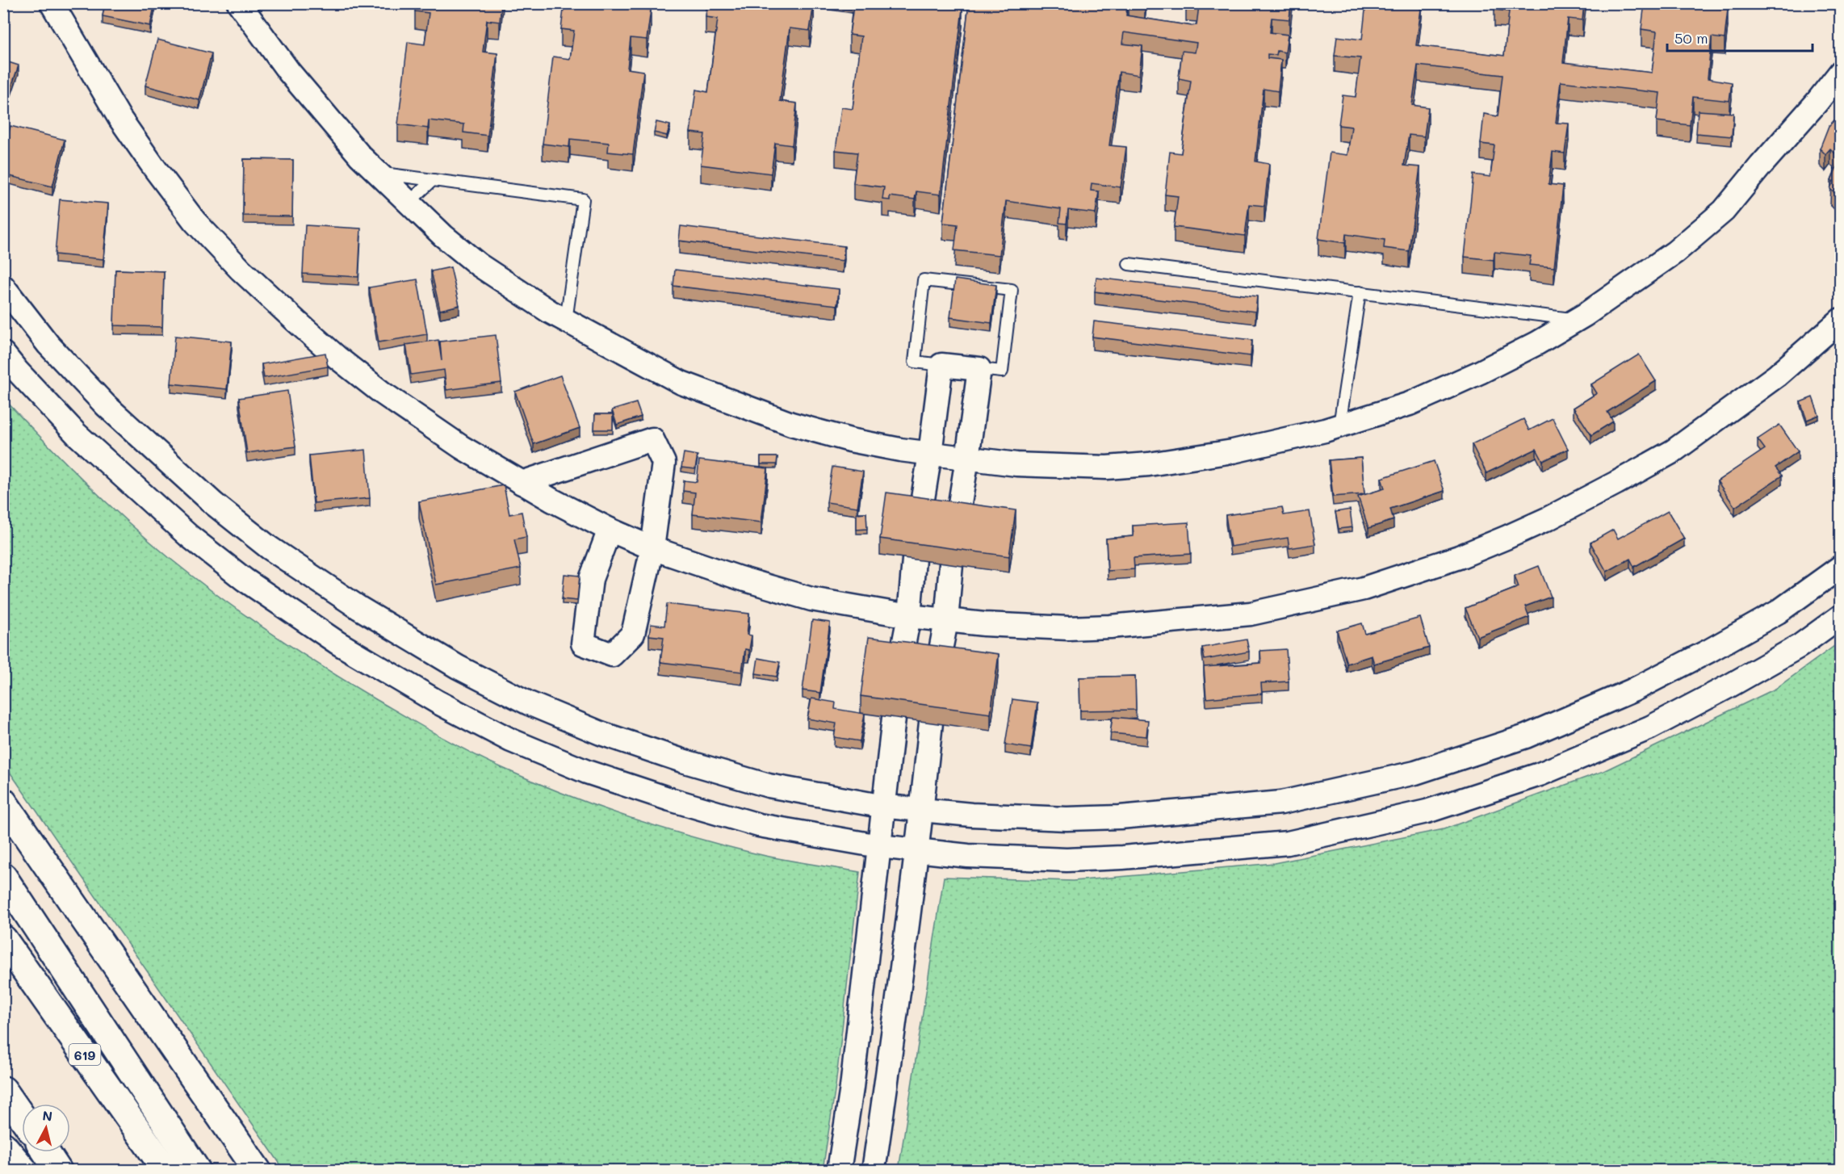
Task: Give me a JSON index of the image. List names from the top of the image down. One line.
{"streets":{"main road":["619"]},"scale_bar":"50 m","north":"top"}
